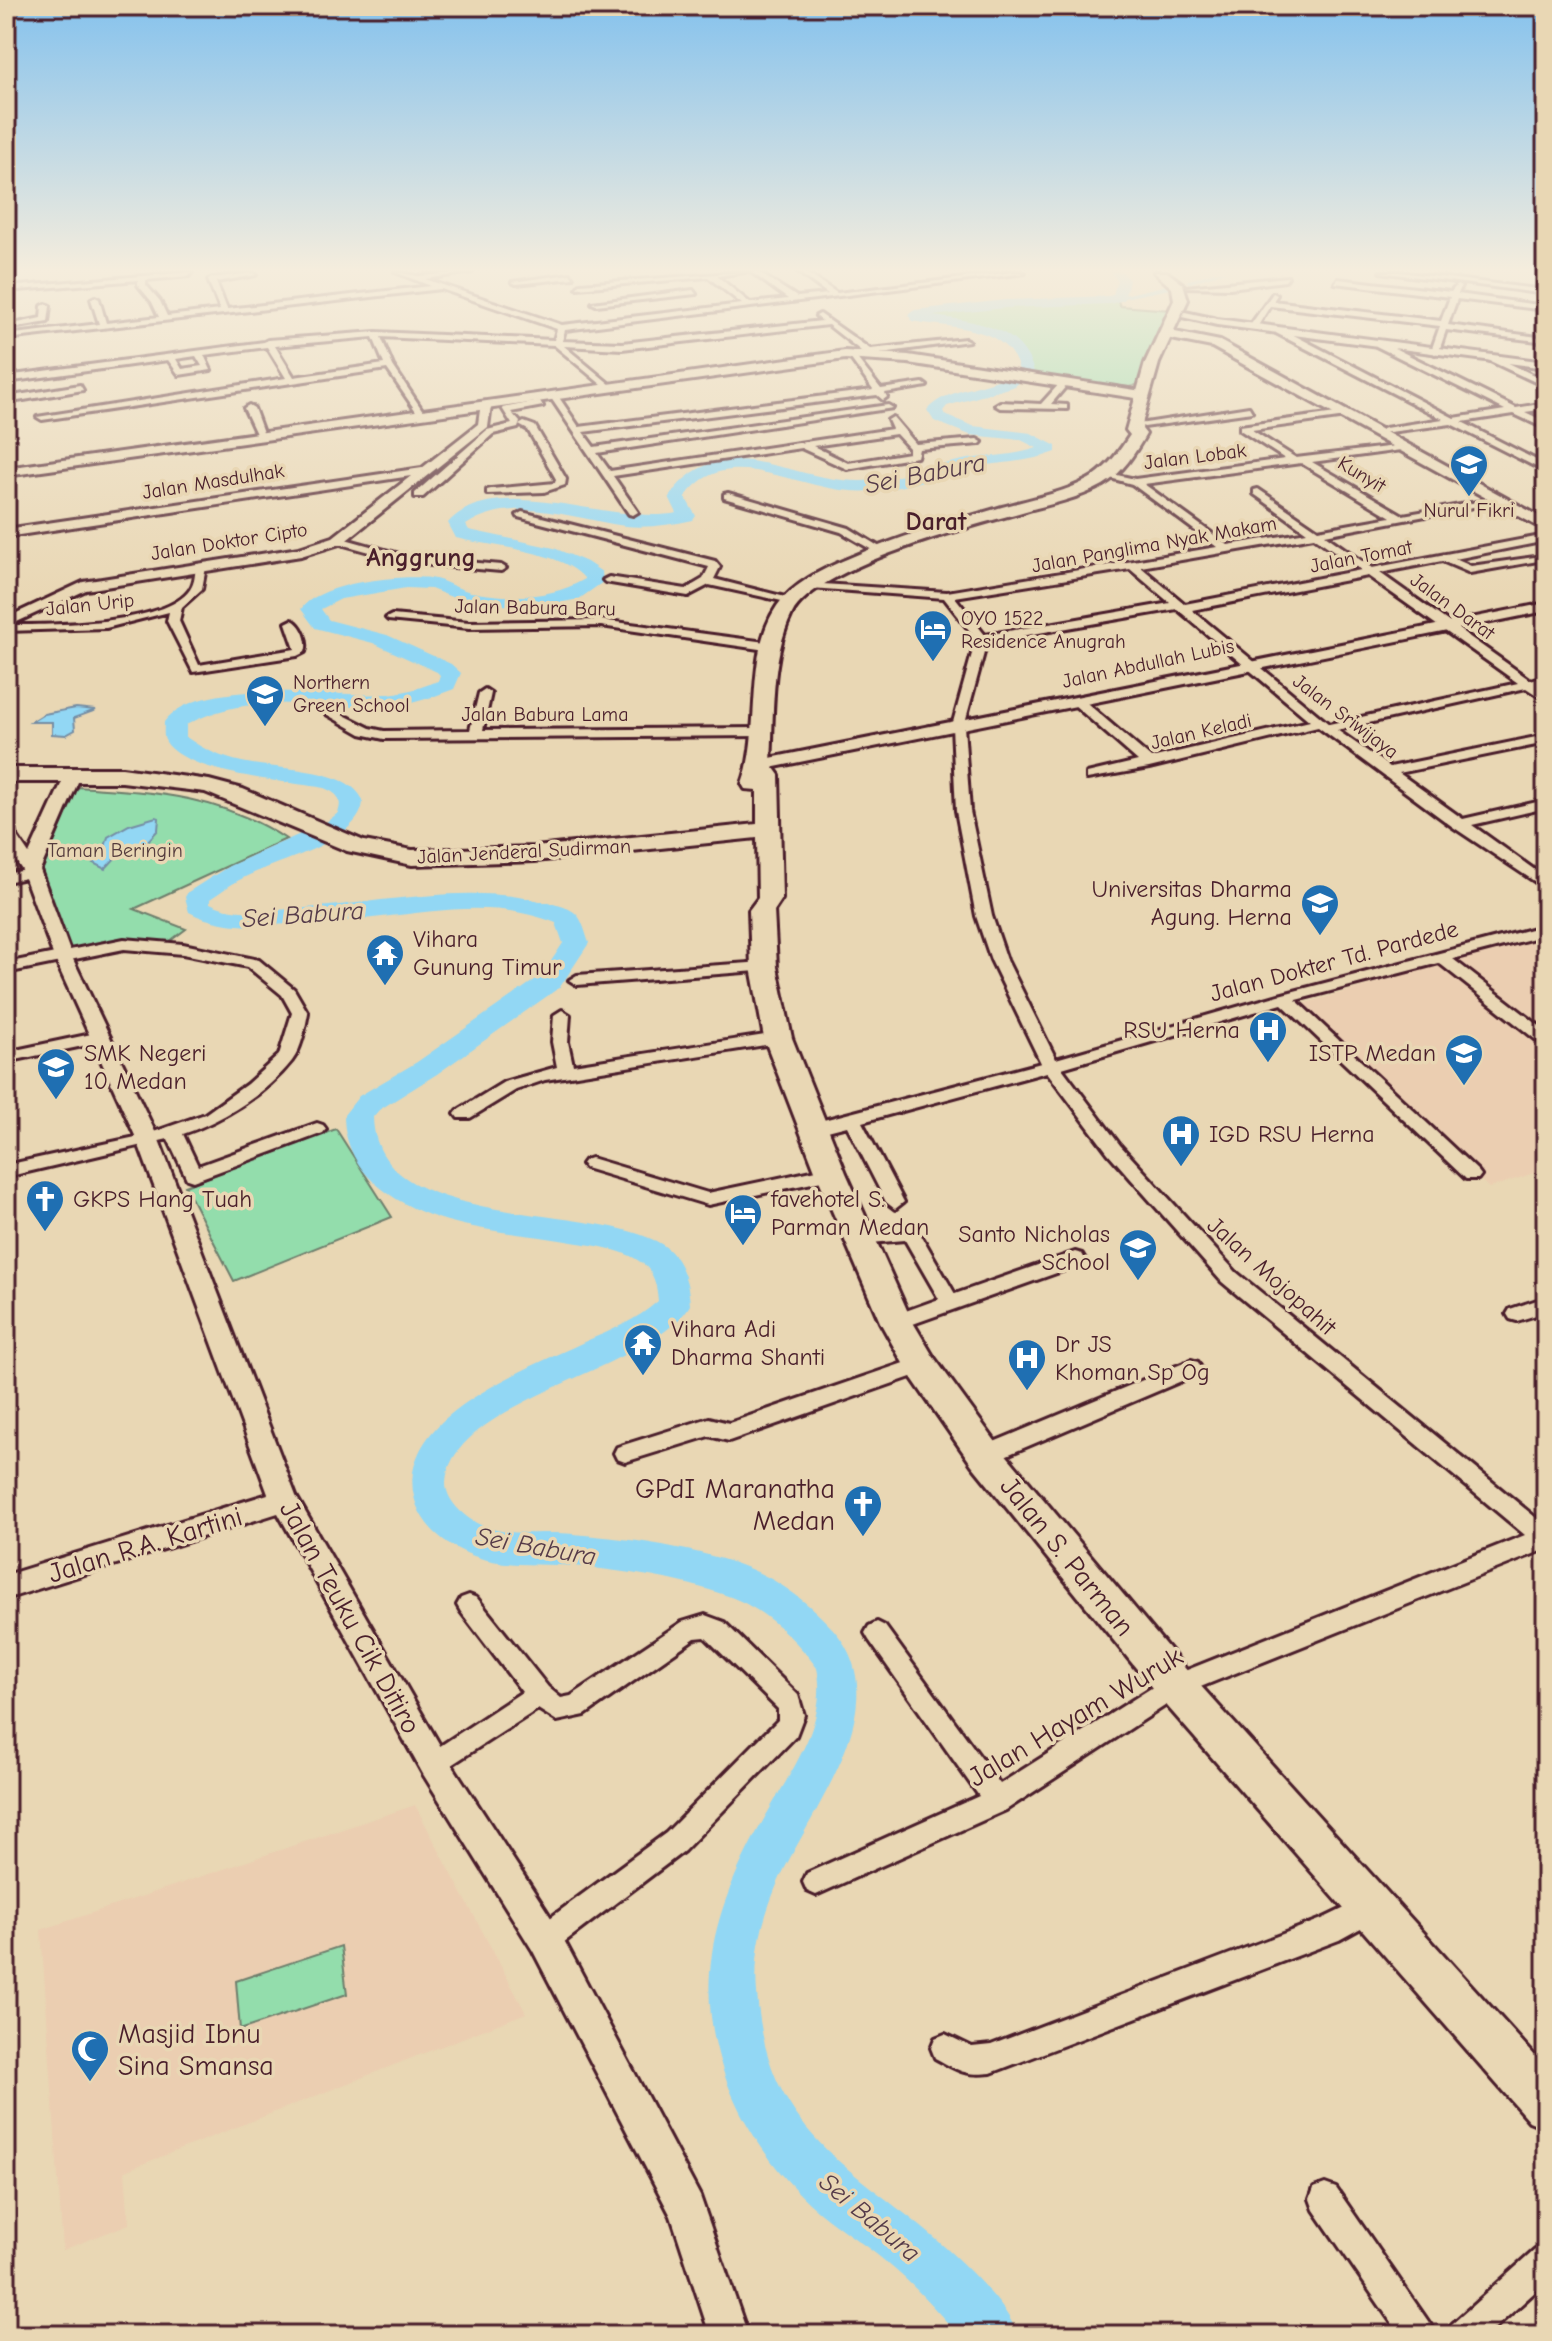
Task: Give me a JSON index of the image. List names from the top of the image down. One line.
{"streets":{"main road":["Jalan Jenderal Sudirman","Jalan S. Parman"],"street":["Jalan Lobak","Kunyit","Jalan Masdulhak","Jalan Doktor Cipto","Jalan Panglima Nyak Makam","Jalan Tomat","Jalan Urip","Jalan Darat","Jalan Babura Baru","Jalan Abdullah Lubis","Jalan Babura Lama","Jalan Sriwijaya","Jalan Keladi","Jalan Dokter Td. Pardede","Jalan Mojopahit","Jalan R.A. Kartini","Jalan Teuku Cik Ditiro","Jalan Hayam Wuruk"]},"crossings":[["Jalan Lobak","Kunyit"],["Kunyit","Jalan Panglima Nyak Makam"],["Jalan Masdulhak","Jalan Doktor Cipto"],["Jalan Doktor Cipto","Jalan Urip"],["Jalan Panglima Nyak Makam","Jalan Darat"],["Jalan Panglima Nyak Makam","Jalan Sriwijaya"],["Jalan Tomat","Jalan Darat"],["Jalan Tomat","Jalan Sriwijaya"],["Jalan Tomat","Jalan Mojopahit"],["Jalan Darat","Jalan Abdullah Lubis"],["Jalan Darat","Jalan Keladi"],["Jalan Babura Baru","Jalan S. Parman"],["Jalan Abdullah Lubis","Jalan Sriwijaya"],["Jalan Abdullah Lubis","Jalan Mojopahit"],["Jalan Abdullah Lubis","Jalan S. Parman"],["Jalan Babura Lama","Jalan S. Parman"],["Jalan Sriwijaya","Jalan Keladi"],["Jalan Jenderal Sudirman","Jalan S. Parman"],["Jalan Dokter Td. Pardede","Jalan Mojopahit"],["Jalan Dokter Td. Pardede","Jalan S. Parman"],["Jalan Mojopahit","Jalan Hayam Wuruk"],["Jalan R.A. Kartini","Jalan Teuku Cik Ditiro"],["Jalan S. Parman","Jalan Hayam Wuruk"]],"districts":["Darat","Anggrung"],"water":["Sei Babura"],"parks":["Taman Beringin"],"places":{"school or university":["Nurul Fikri","Northern Green School","Universitas Dharma Agung. Herna","ISTP Medan","SMK Negeri 10 Medan","Santo Nicholas School"],"hotel":["OYO 1522 Residence Anugrah","favehotel S. Parman Medan"],"temple":["Vihara Gunung Timur","Vihara Adi Dharma Shanti"],"hospital":["RSU Herna","IGD RSU Herna","Dr JS Khoman Sp Og"],"church":["GKPS Hang Tuah","GPdI Maranatha Medan"],"mosque":["Masjid Ibnu Sina Smansa"]}}
